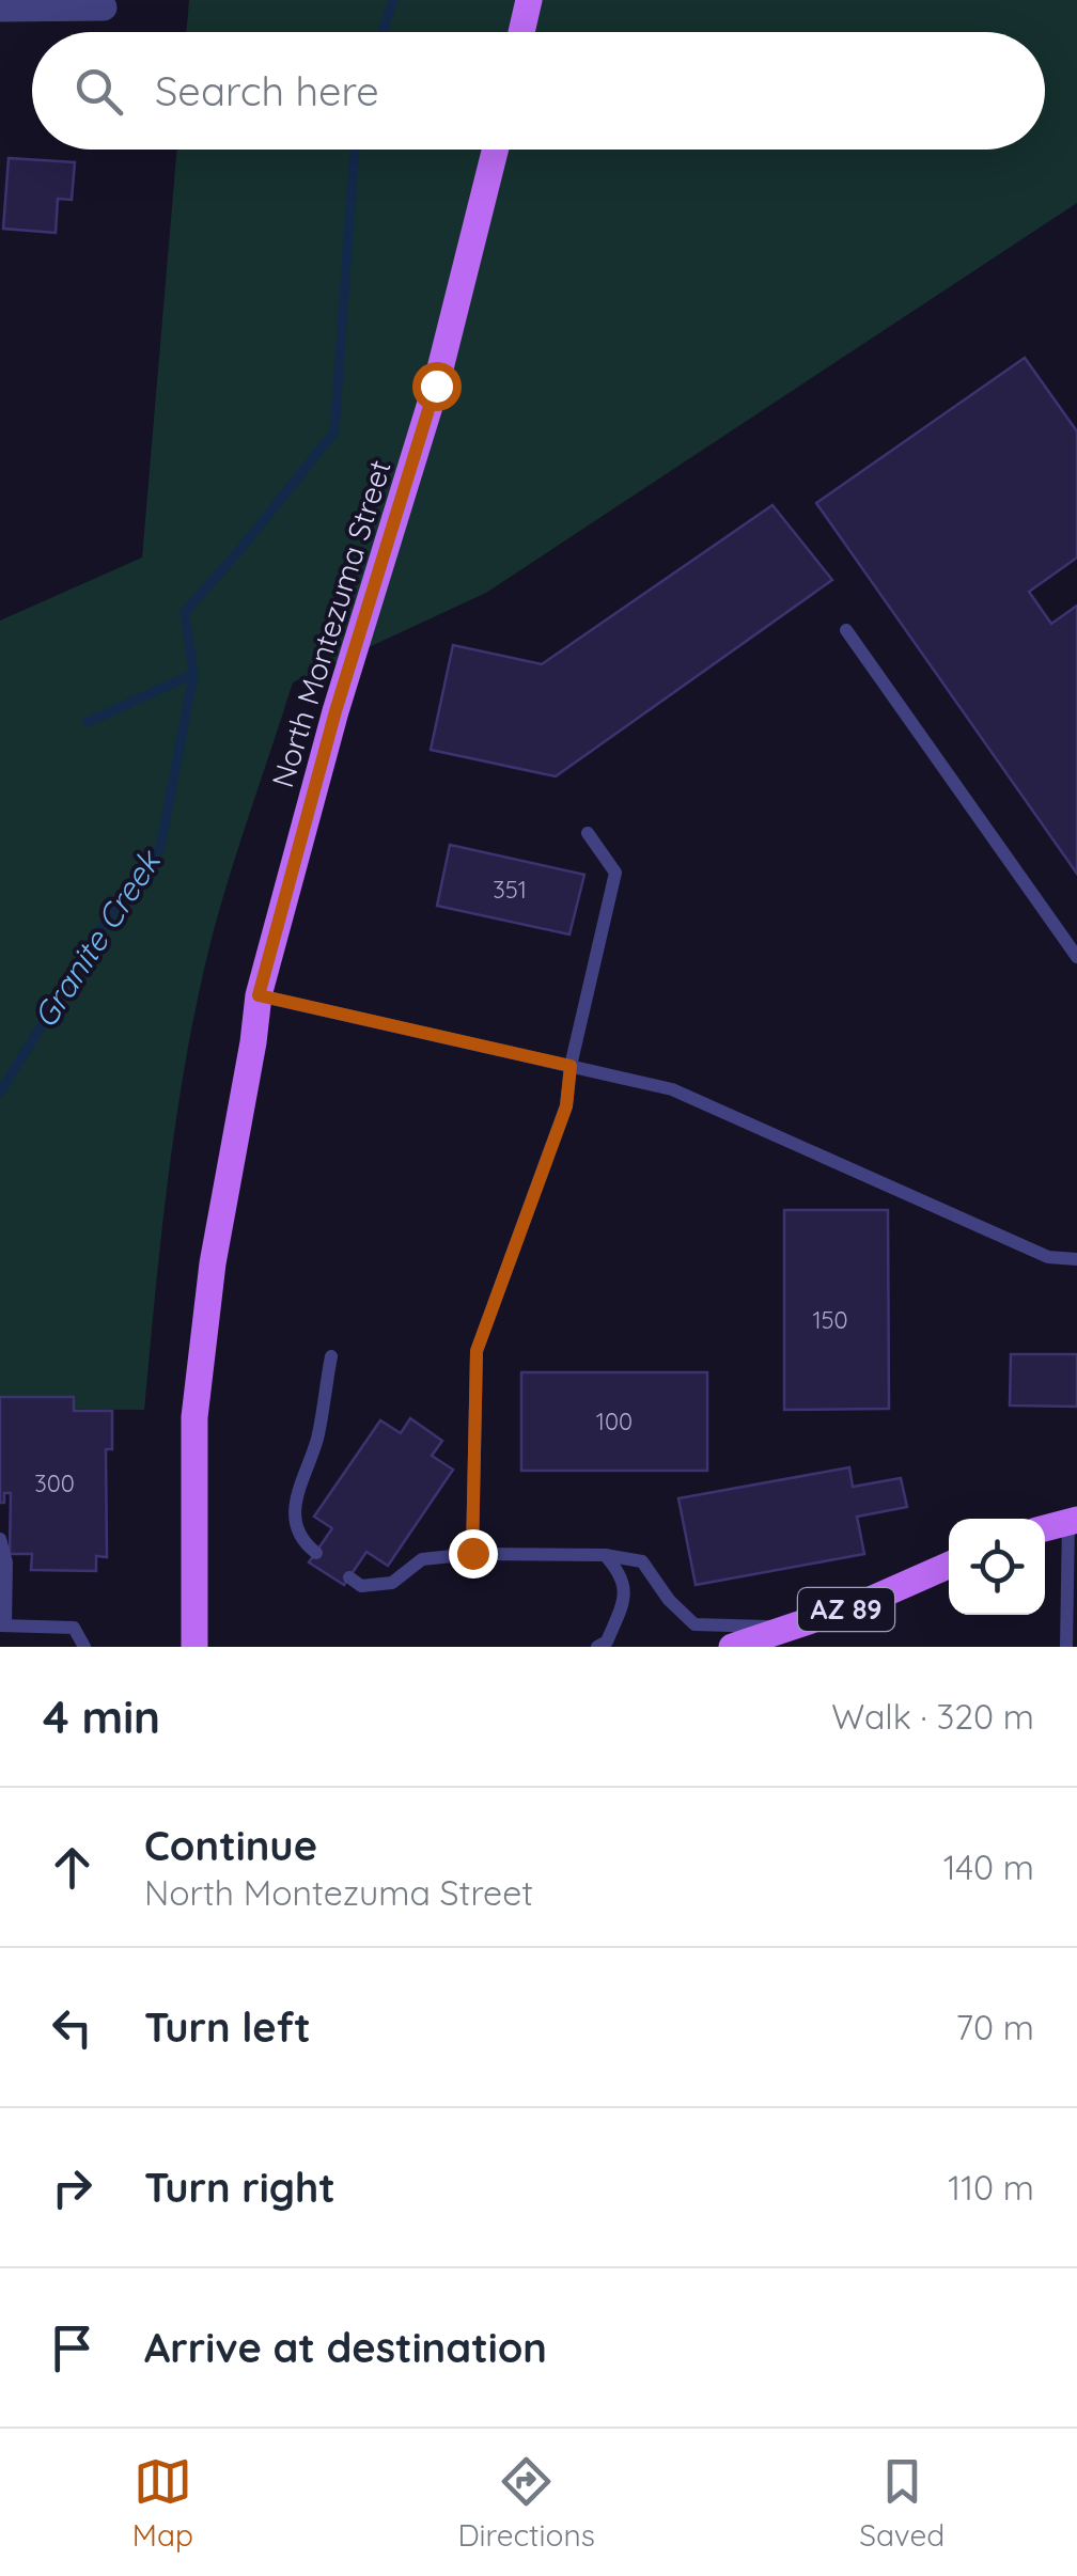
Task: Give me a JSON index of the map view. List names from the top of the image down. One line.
{"streets":{"main road":["North Montezuma Street","AZ 89"]},"water":["Granite Creek"],"house_numbers":["351","150","100","300"],"page":{"search":"Search here","heading":["4 min","Walk · 320 m"],"list":[["Continue","North Montezuma Street","140 m"],["Turn left","70 m"],["Turn right","110 m"],"Arrive at destination"],"nav":["Map","Directions","Saved"]}}
